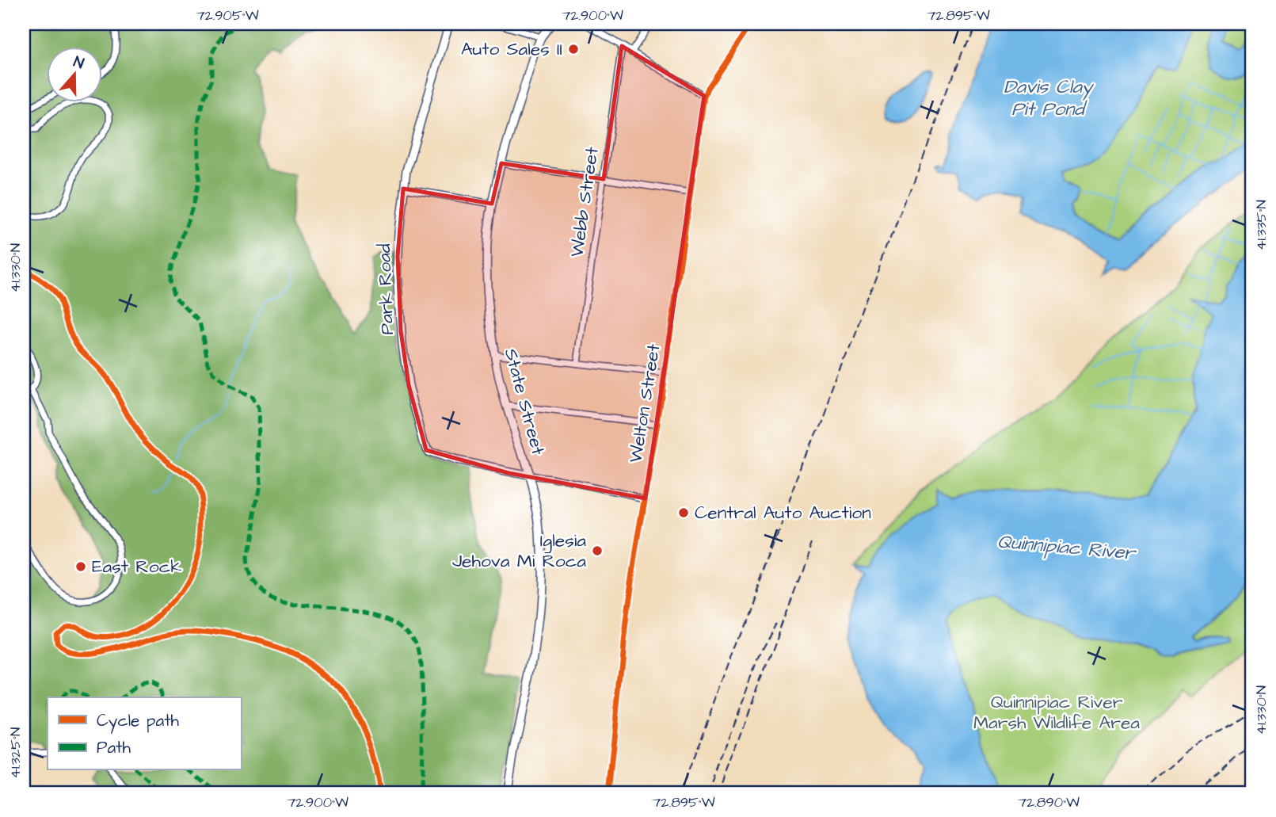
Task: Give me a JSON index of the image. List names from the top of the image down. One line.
{"streets":{"main road":["Park Road","State Street"],"street":["Webb Street","Welton Street"]},"crossings":[["Park Road","State Street"]],"water":["Davis Clay Pit Pond","Quinnipiac River"],"parks":["Quinnipiac River Marsh Wildlife Area"],"places":["Auto Sales II","Central Auto Auction","Iglesia Jehova Mi Roca","East Rock"],"legend":["Cycle path","Path"],"north":"top","coordinates":["72.905°W","72.900°W","72.895°W","41.335°N","41.330°N","41.325°N","72.890°W"]}
